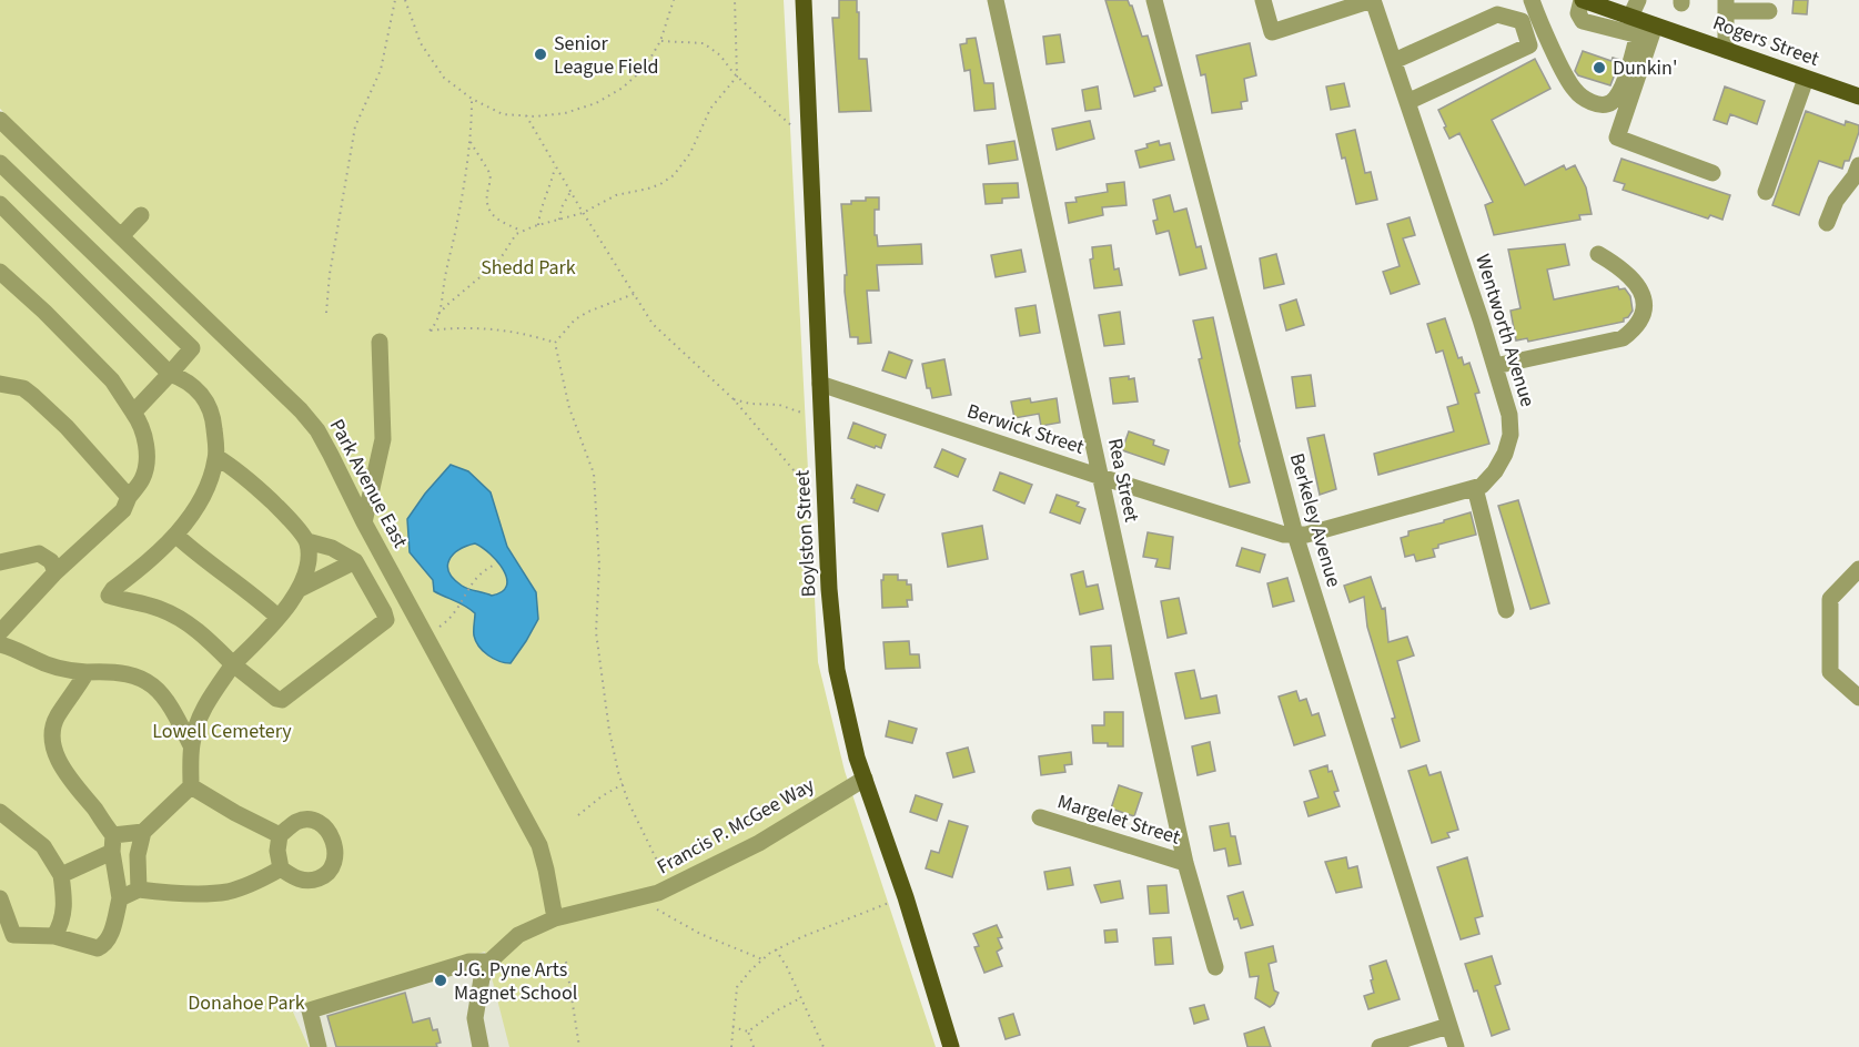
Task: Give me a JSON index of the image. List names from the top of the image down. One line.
{"streets":{"main road":["Rogers Street","Boylston Street"],"street":["Wentworth Avenue","Berwick Street","Rea Street","Park Avenue East","Berkeley Avenue","Margelet Street","Francis P. McGee Way"]},"crossings":[["Wentworth Avenue","Berwick Street"],["Wentworth Avenue","Berkeley Avenue"],["Berwick Street","Rea Street"],["Berwick Street","Berkeley Avenue"],["Berwick Street","Boylston Street"],["Rea Street","Margelet Street"],["Park Avenue East","Francis P. McGee Way"],["Boylston Street","Francis P. McGee Way"]],"parks":["Shedd Park","Lowell Cemetery","Donahoe Park"],"places":["Senior League Field","Dunkin'","J.G. Pyne Arts Magnet School"]}
